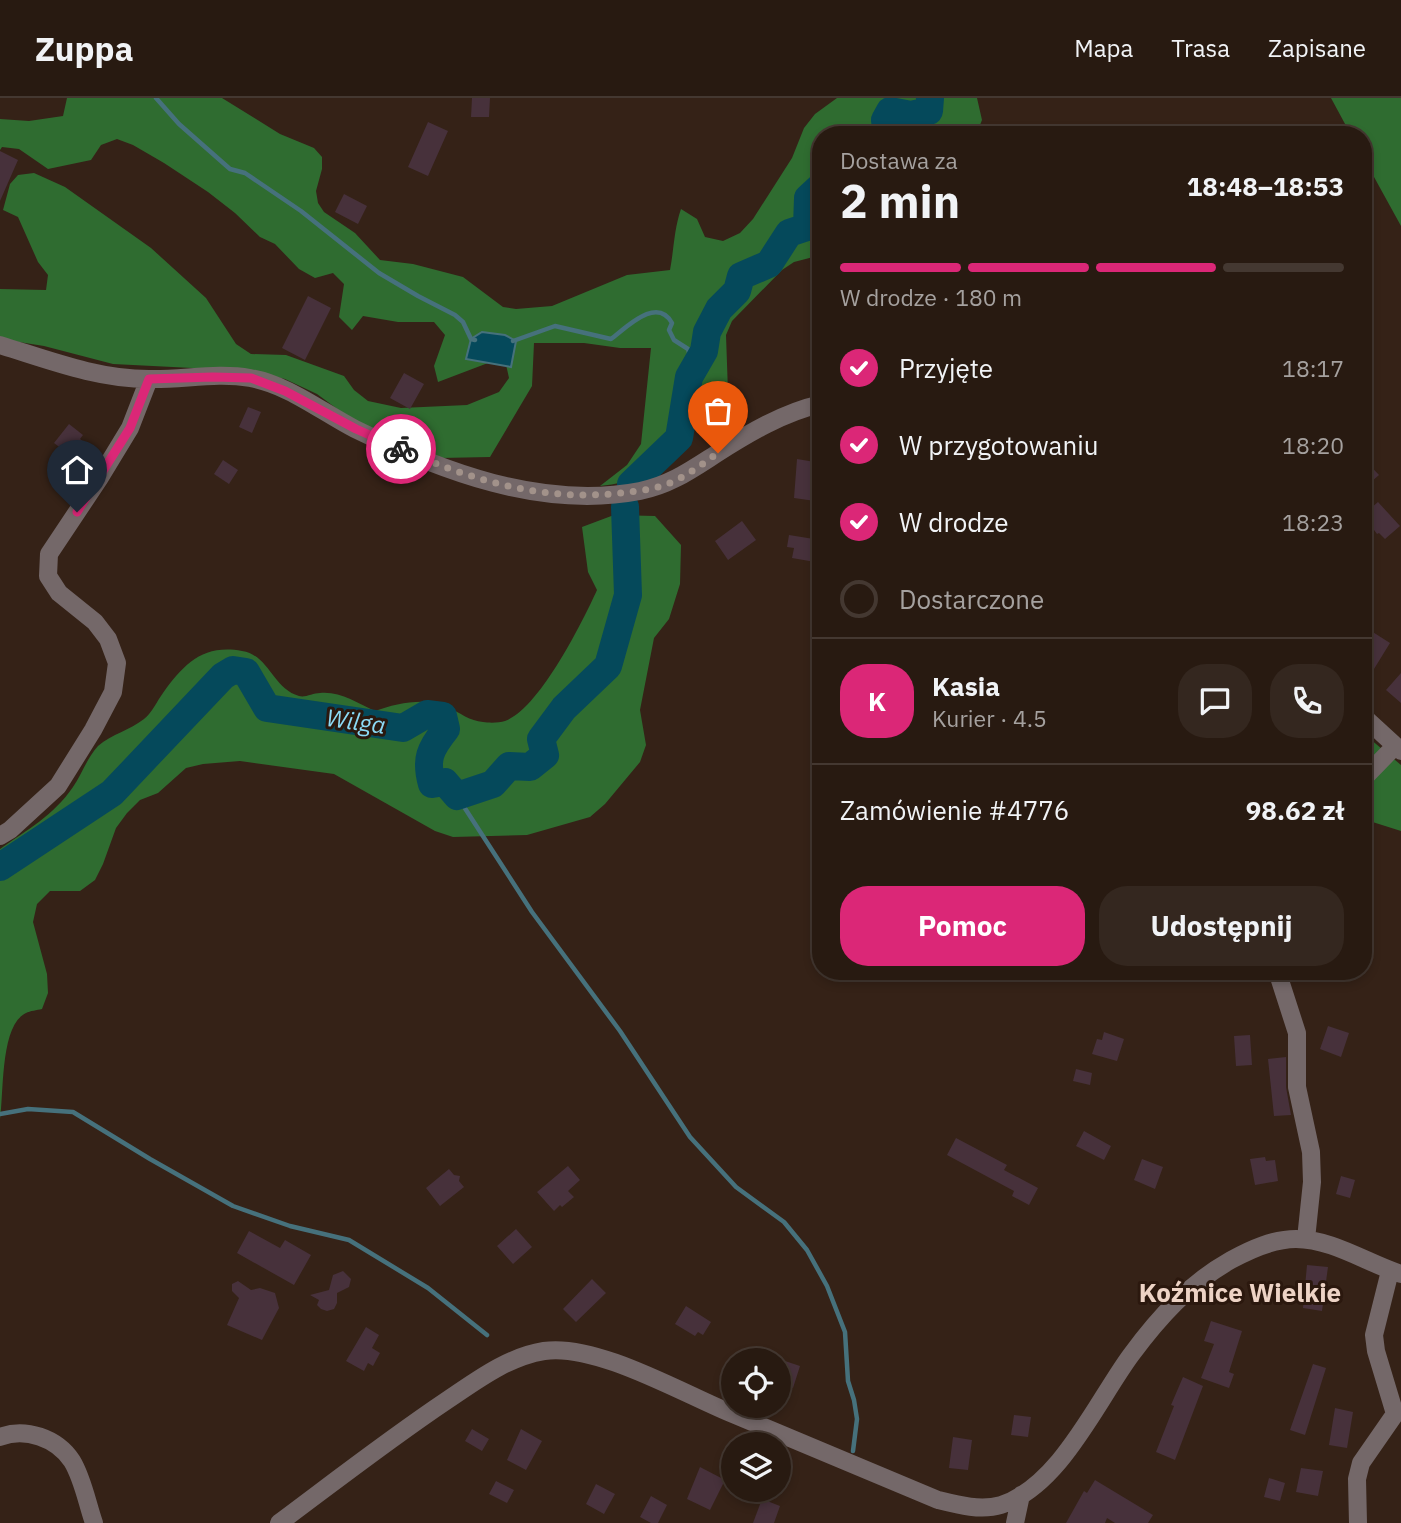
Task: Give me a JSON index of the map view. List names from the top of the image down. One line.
{"districts":["Koźmice Wielkie"],"water":["Wilga"],"page":{"header":"Zuppa","nav":["Mapa","Trasa","Zapisane"],"heading":["2 min","Dostawa za","18:48–18:53"],"panel":["Kasia","Kurier · 4.5","Zamówienie #4776","98.62 zł"],"bar":"W drodze · 180 m","list":[["Przyjęte","18:17"],["W przygotowaniu","18:20"],["W drodze","18:23"],"Dostarczone"],"round":"K","buttons":["Pomoc","Udostępnij"]}}
